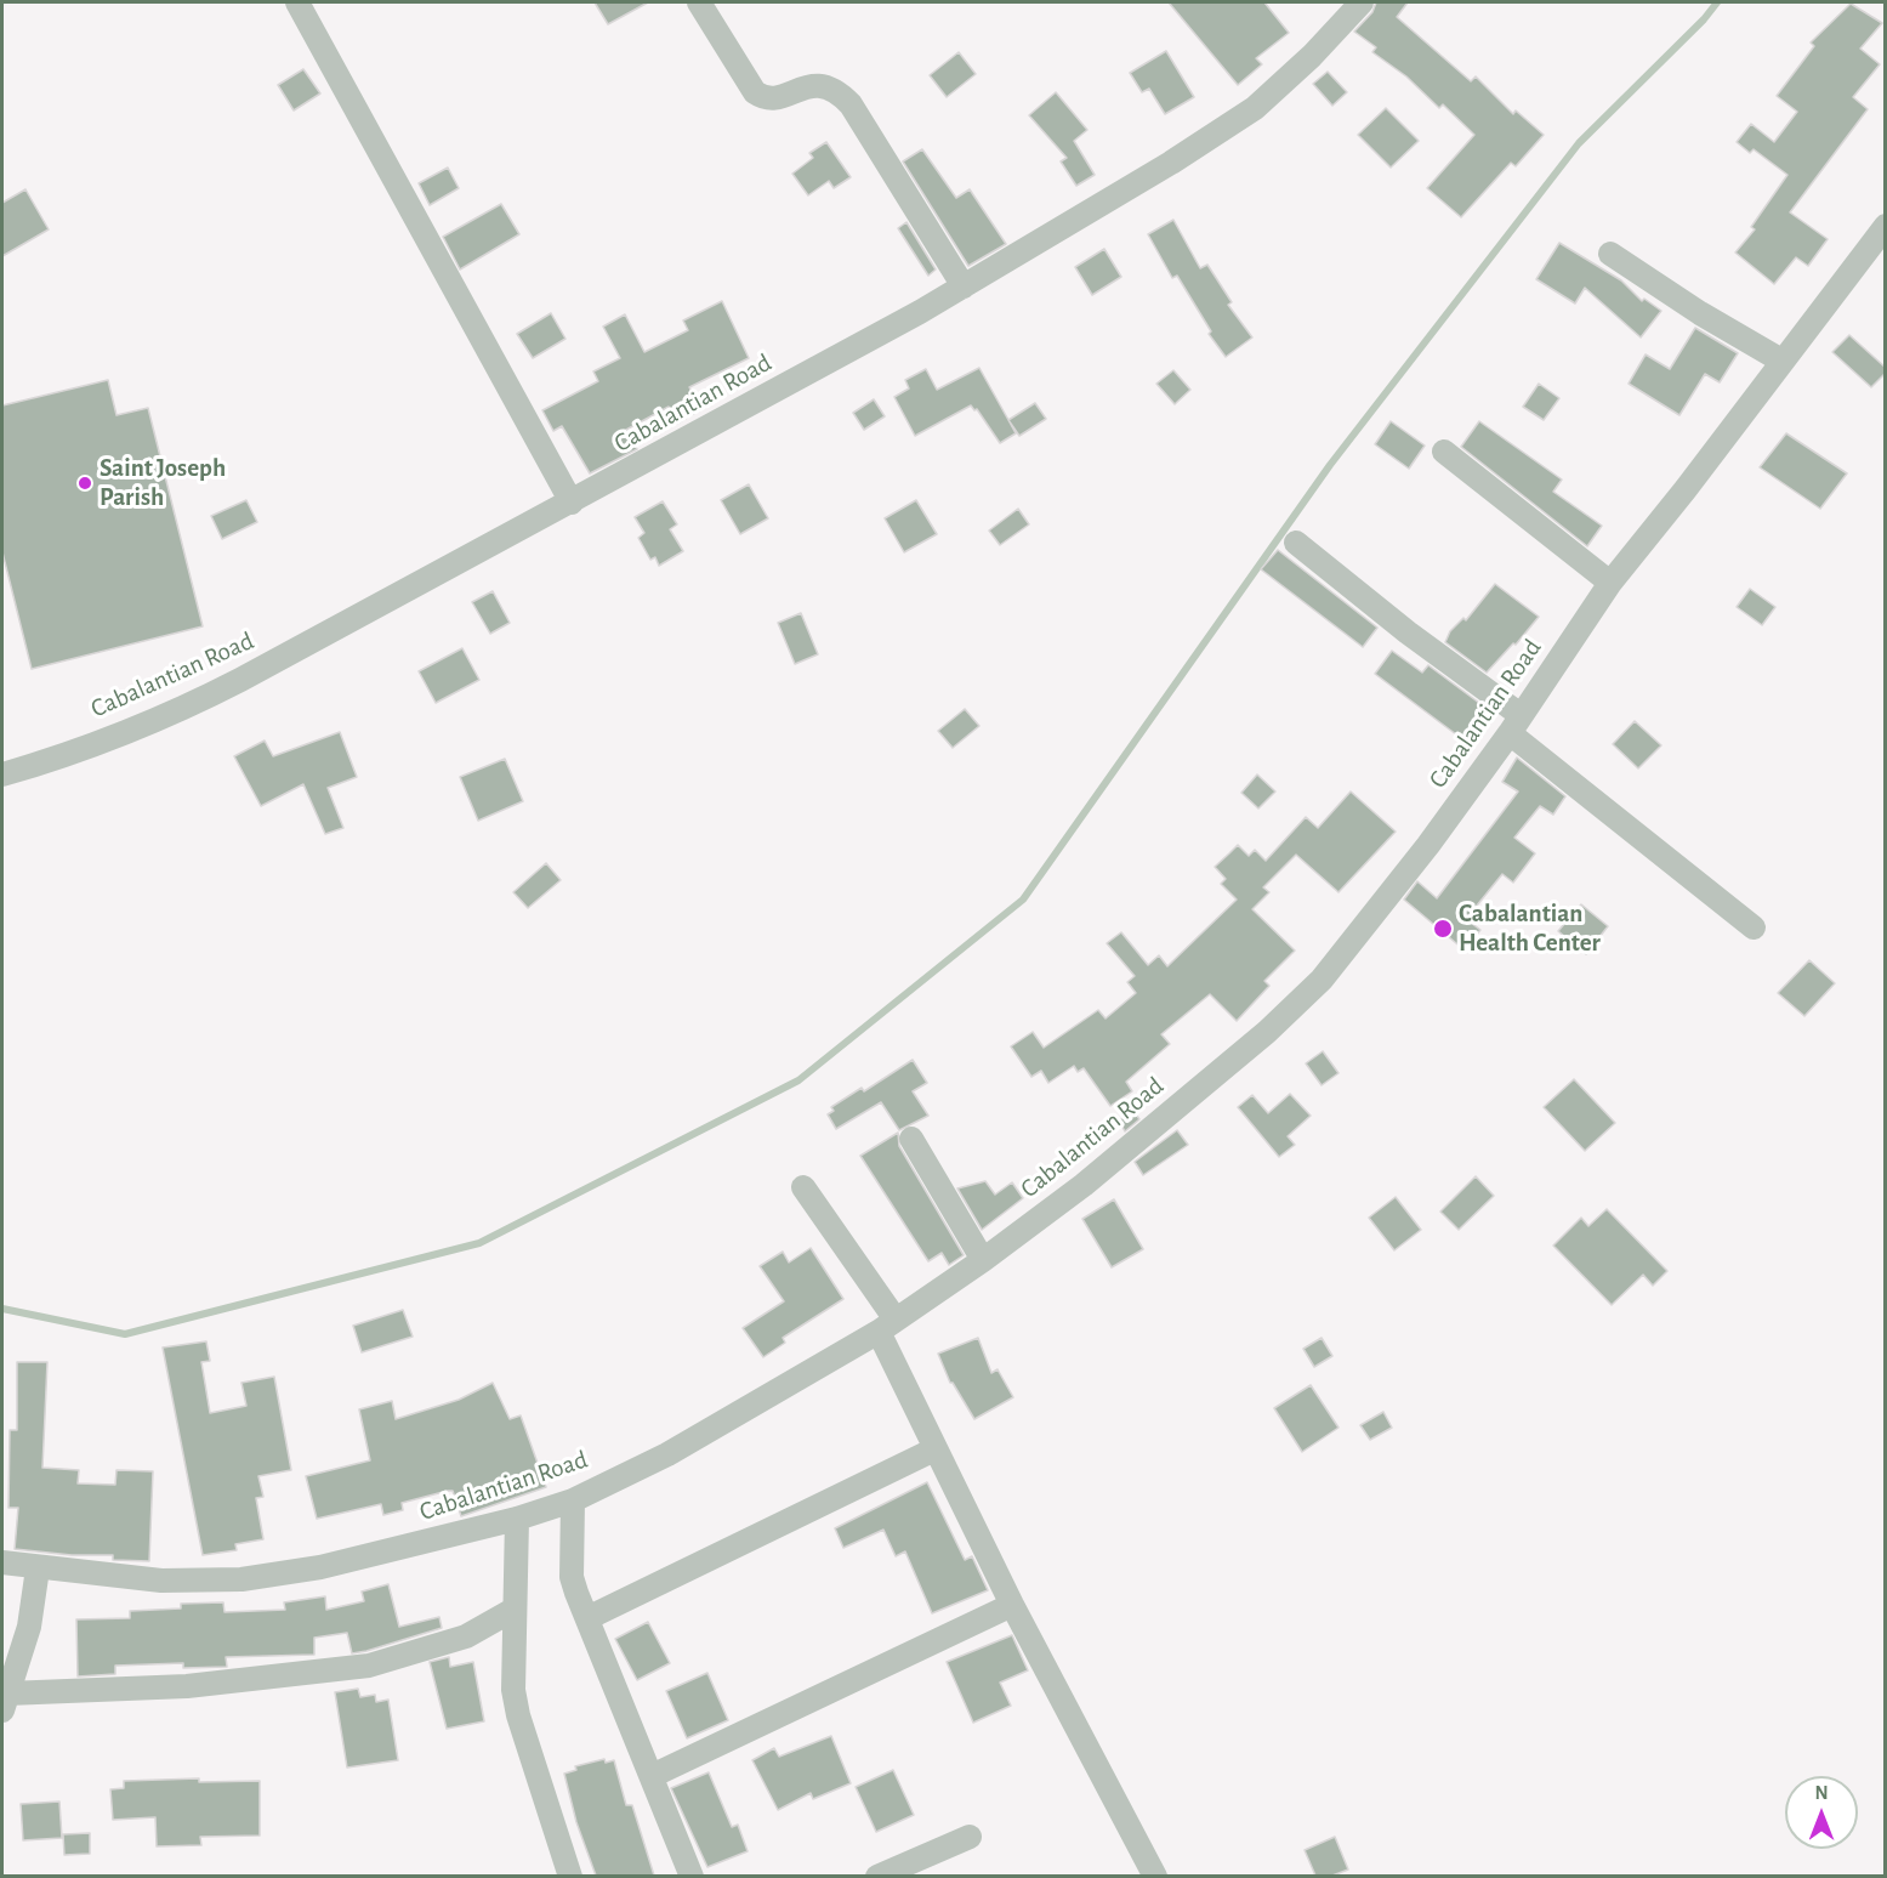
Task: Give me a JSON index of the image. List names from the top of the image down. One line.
{"streets":{"street":["Cabalantian Road"]},"places":["Saint Joseph Parish","Cabalantian Health Center"],"north":"top"}
